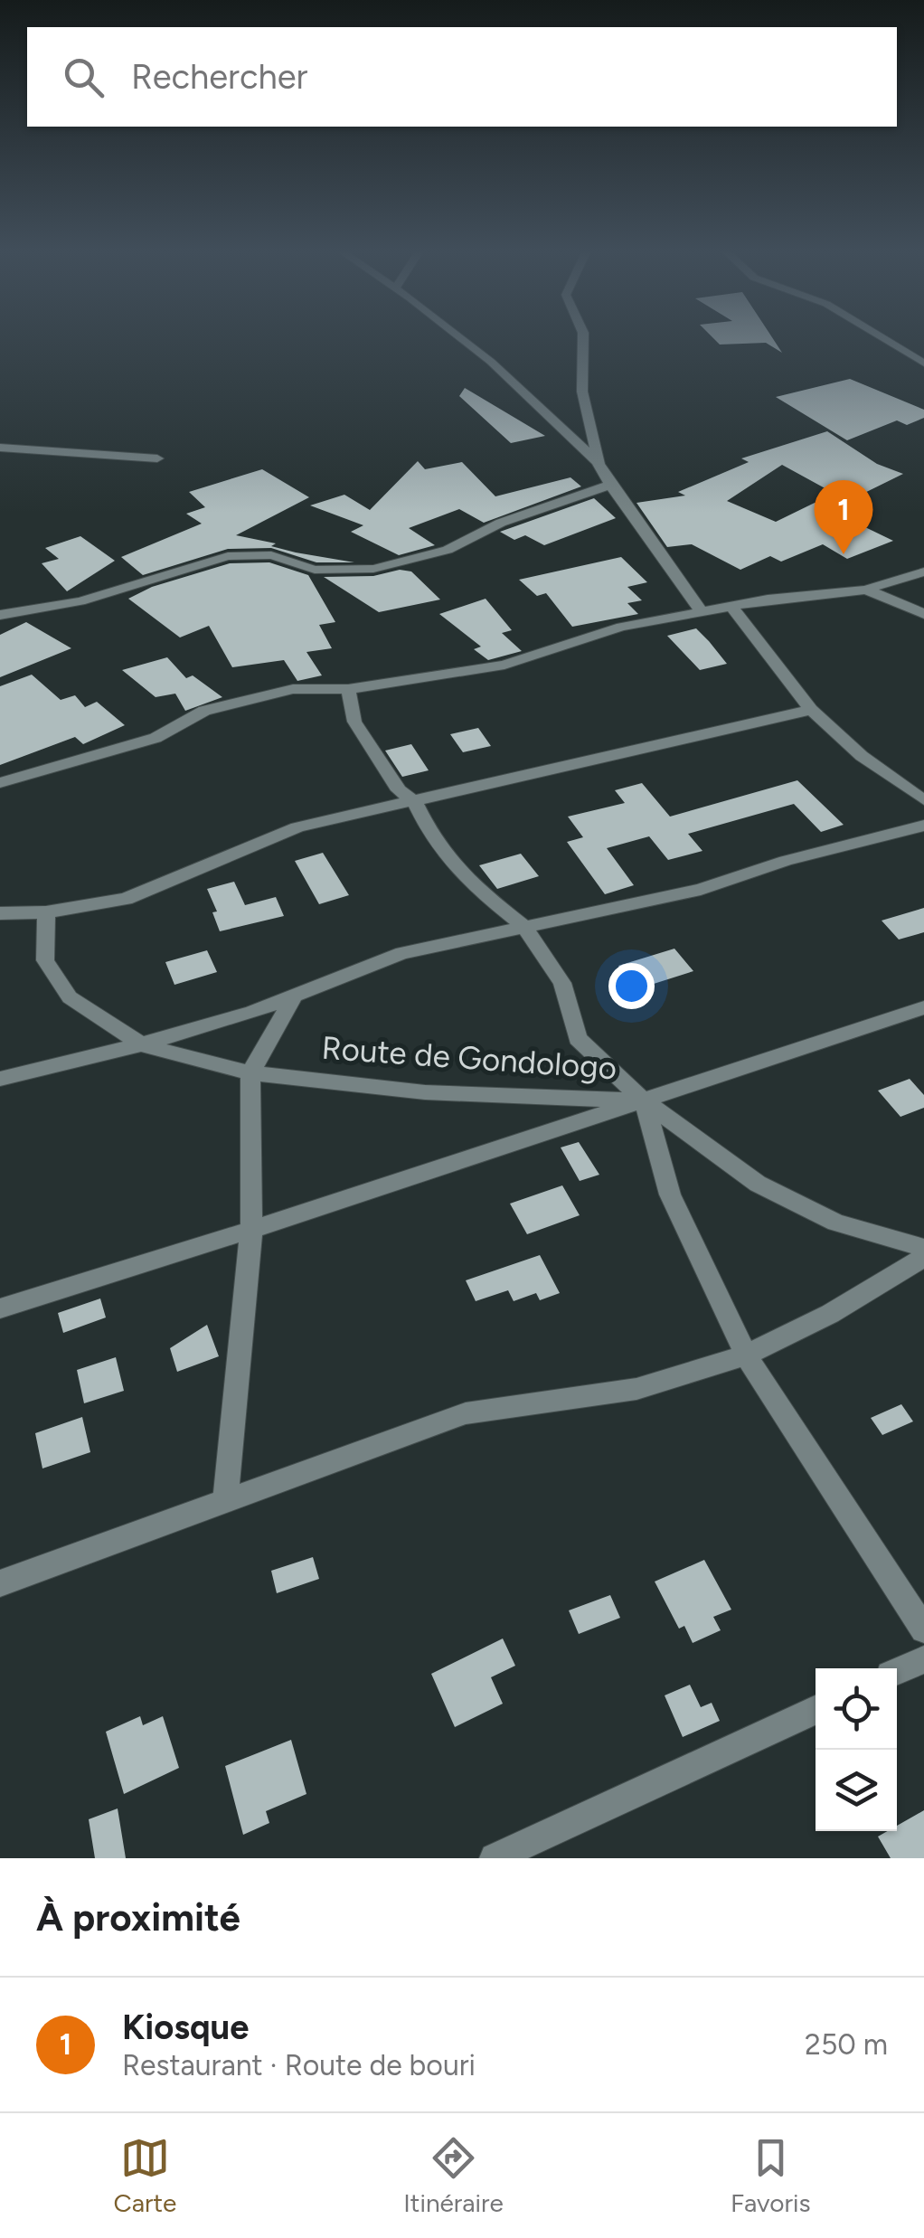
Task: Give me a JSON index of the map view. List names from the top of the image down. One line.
{"streets":{"street":["Route de Gondologo"]},"page":{"search":"Rechercher","pins":"1","heading":"À proximité","list":[{"mark":"1","name":"Kiosque","note":"Restaurant · Route de bouri","value":"250 m"}],"nav":["Carte","Itinéraire","Favoris"]}}
